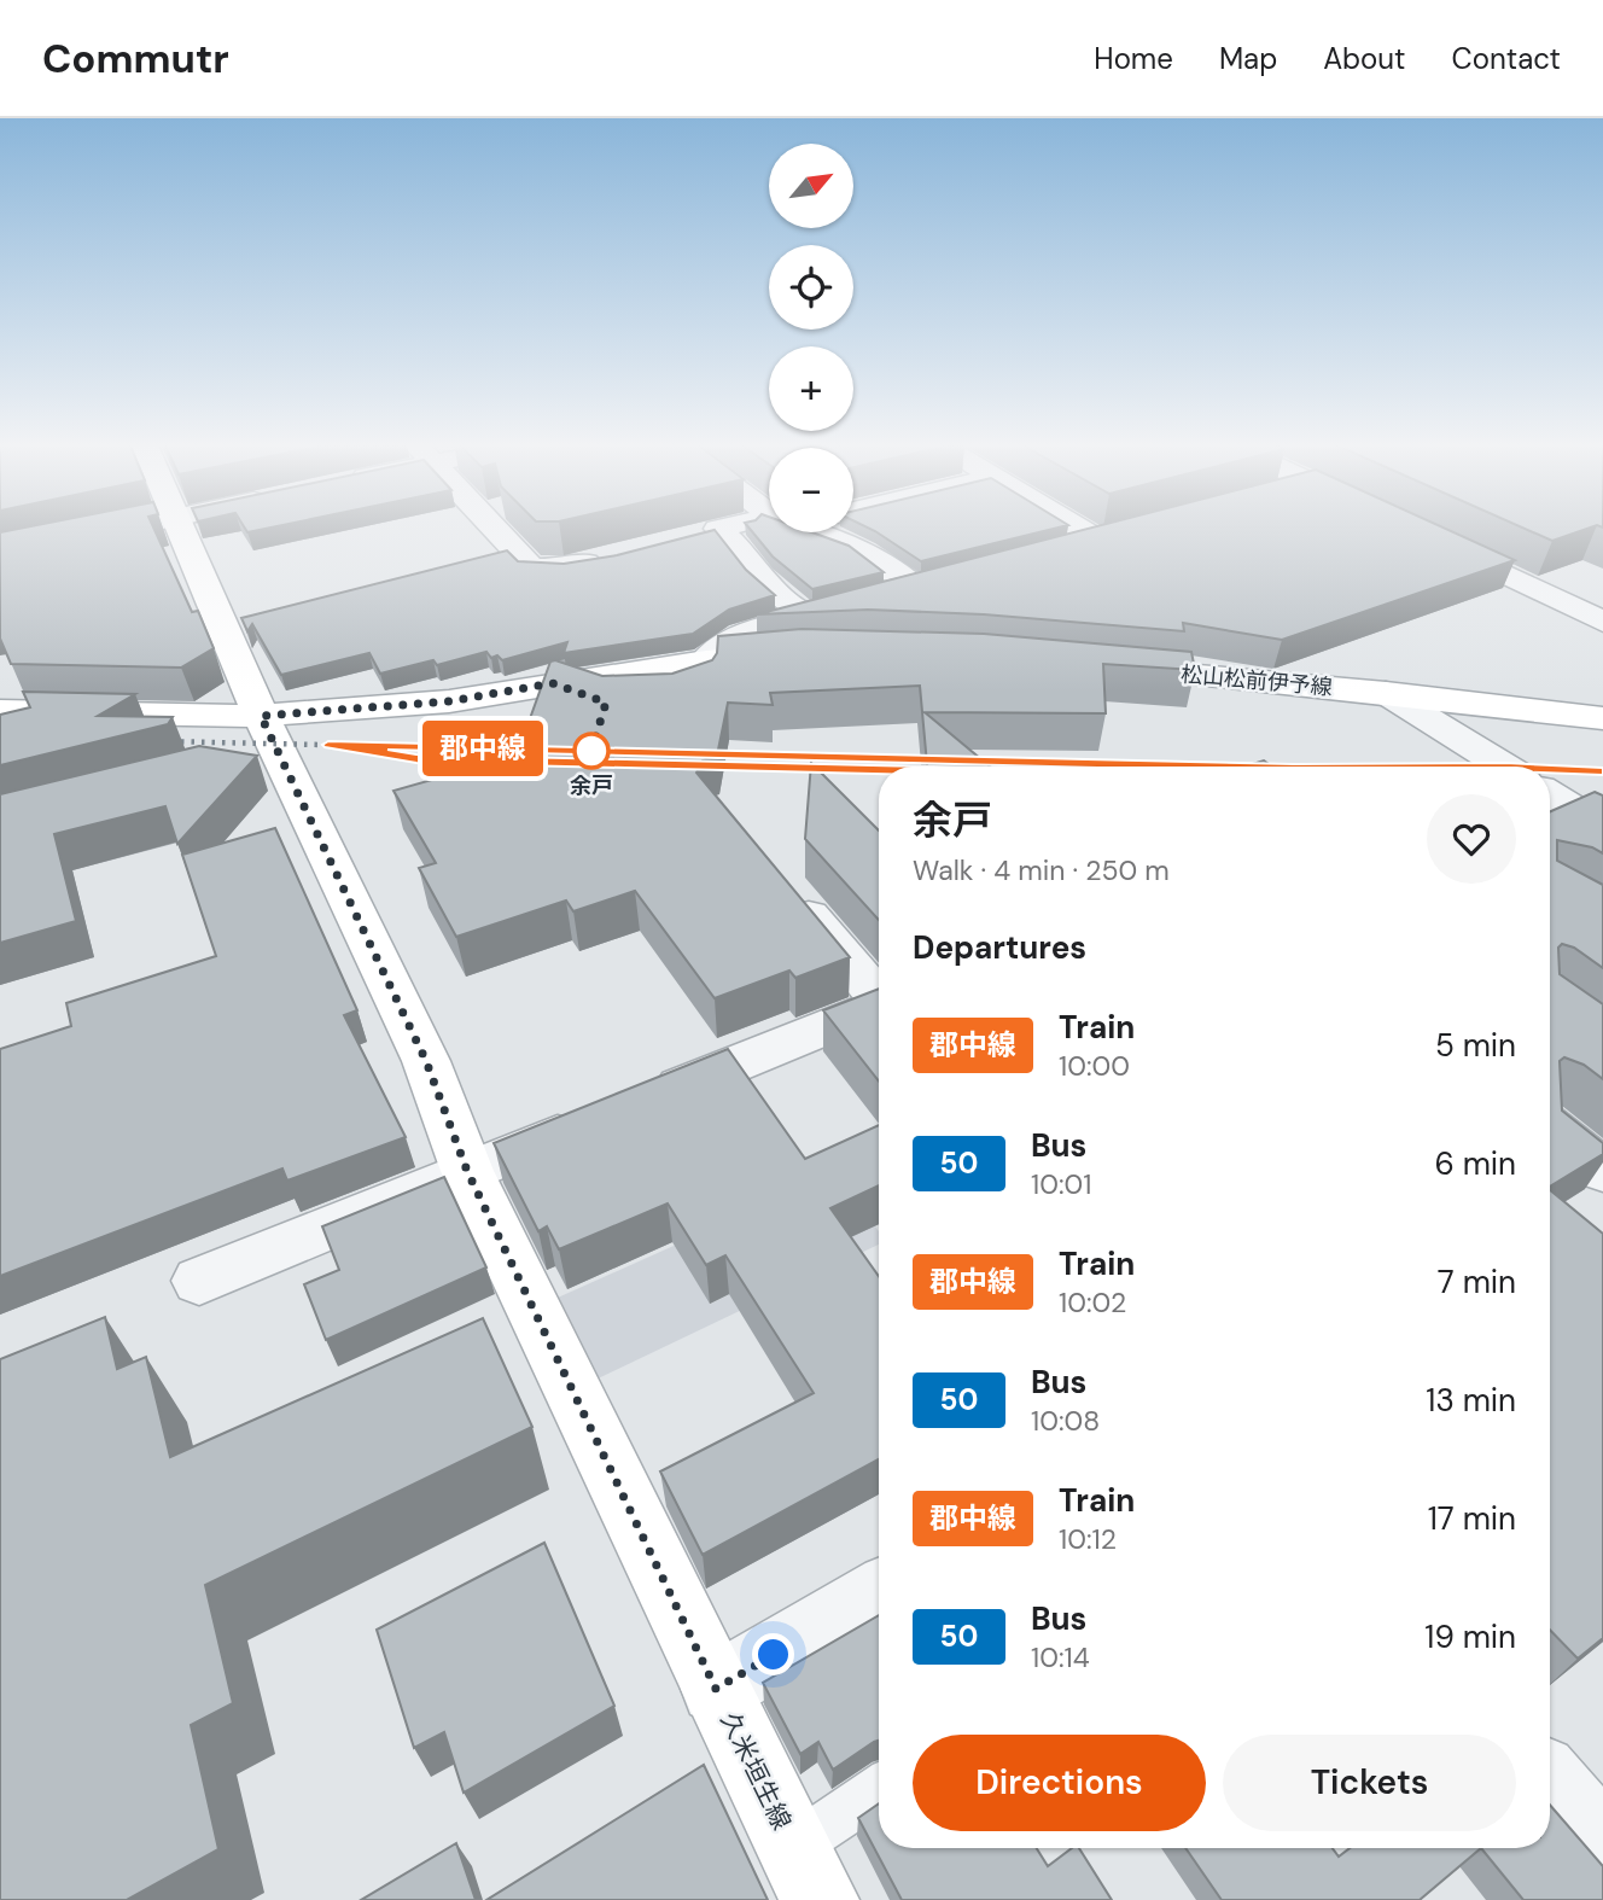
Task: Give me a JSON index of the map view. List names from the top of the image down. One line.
{"streets":{"main road":["松山松前伊予線","久米垣生線"]},"places":["余戸"],"north":"top right","page":{"header":"Commutr","nav":["Home","Map","About","Contact"],"on_map":"郡中線","map_buttons":["+","−"],"heading":[["余戸","Walk · 4 min · 250 m"],"Departures"],"list":[{"mark":"郡中線","name":"Train","note":"10:00","value":"5 min"},{"mark":"50","name":"Bus","note":"10:01","value":"6 min"},{"mark":"郡中線","name":"Train","note":"10:02","value":"7 min"},{"mark":"50","name":"Bus","note":"10:08","value":"13 min"},{"mark":"郡中線","name":"Train","note":"10:12","value":"17 min"},{"mark":"50","name":"Bus","note":"10:14","value":"19 min"}],"buttons":["Directions","Tickets"]}}
